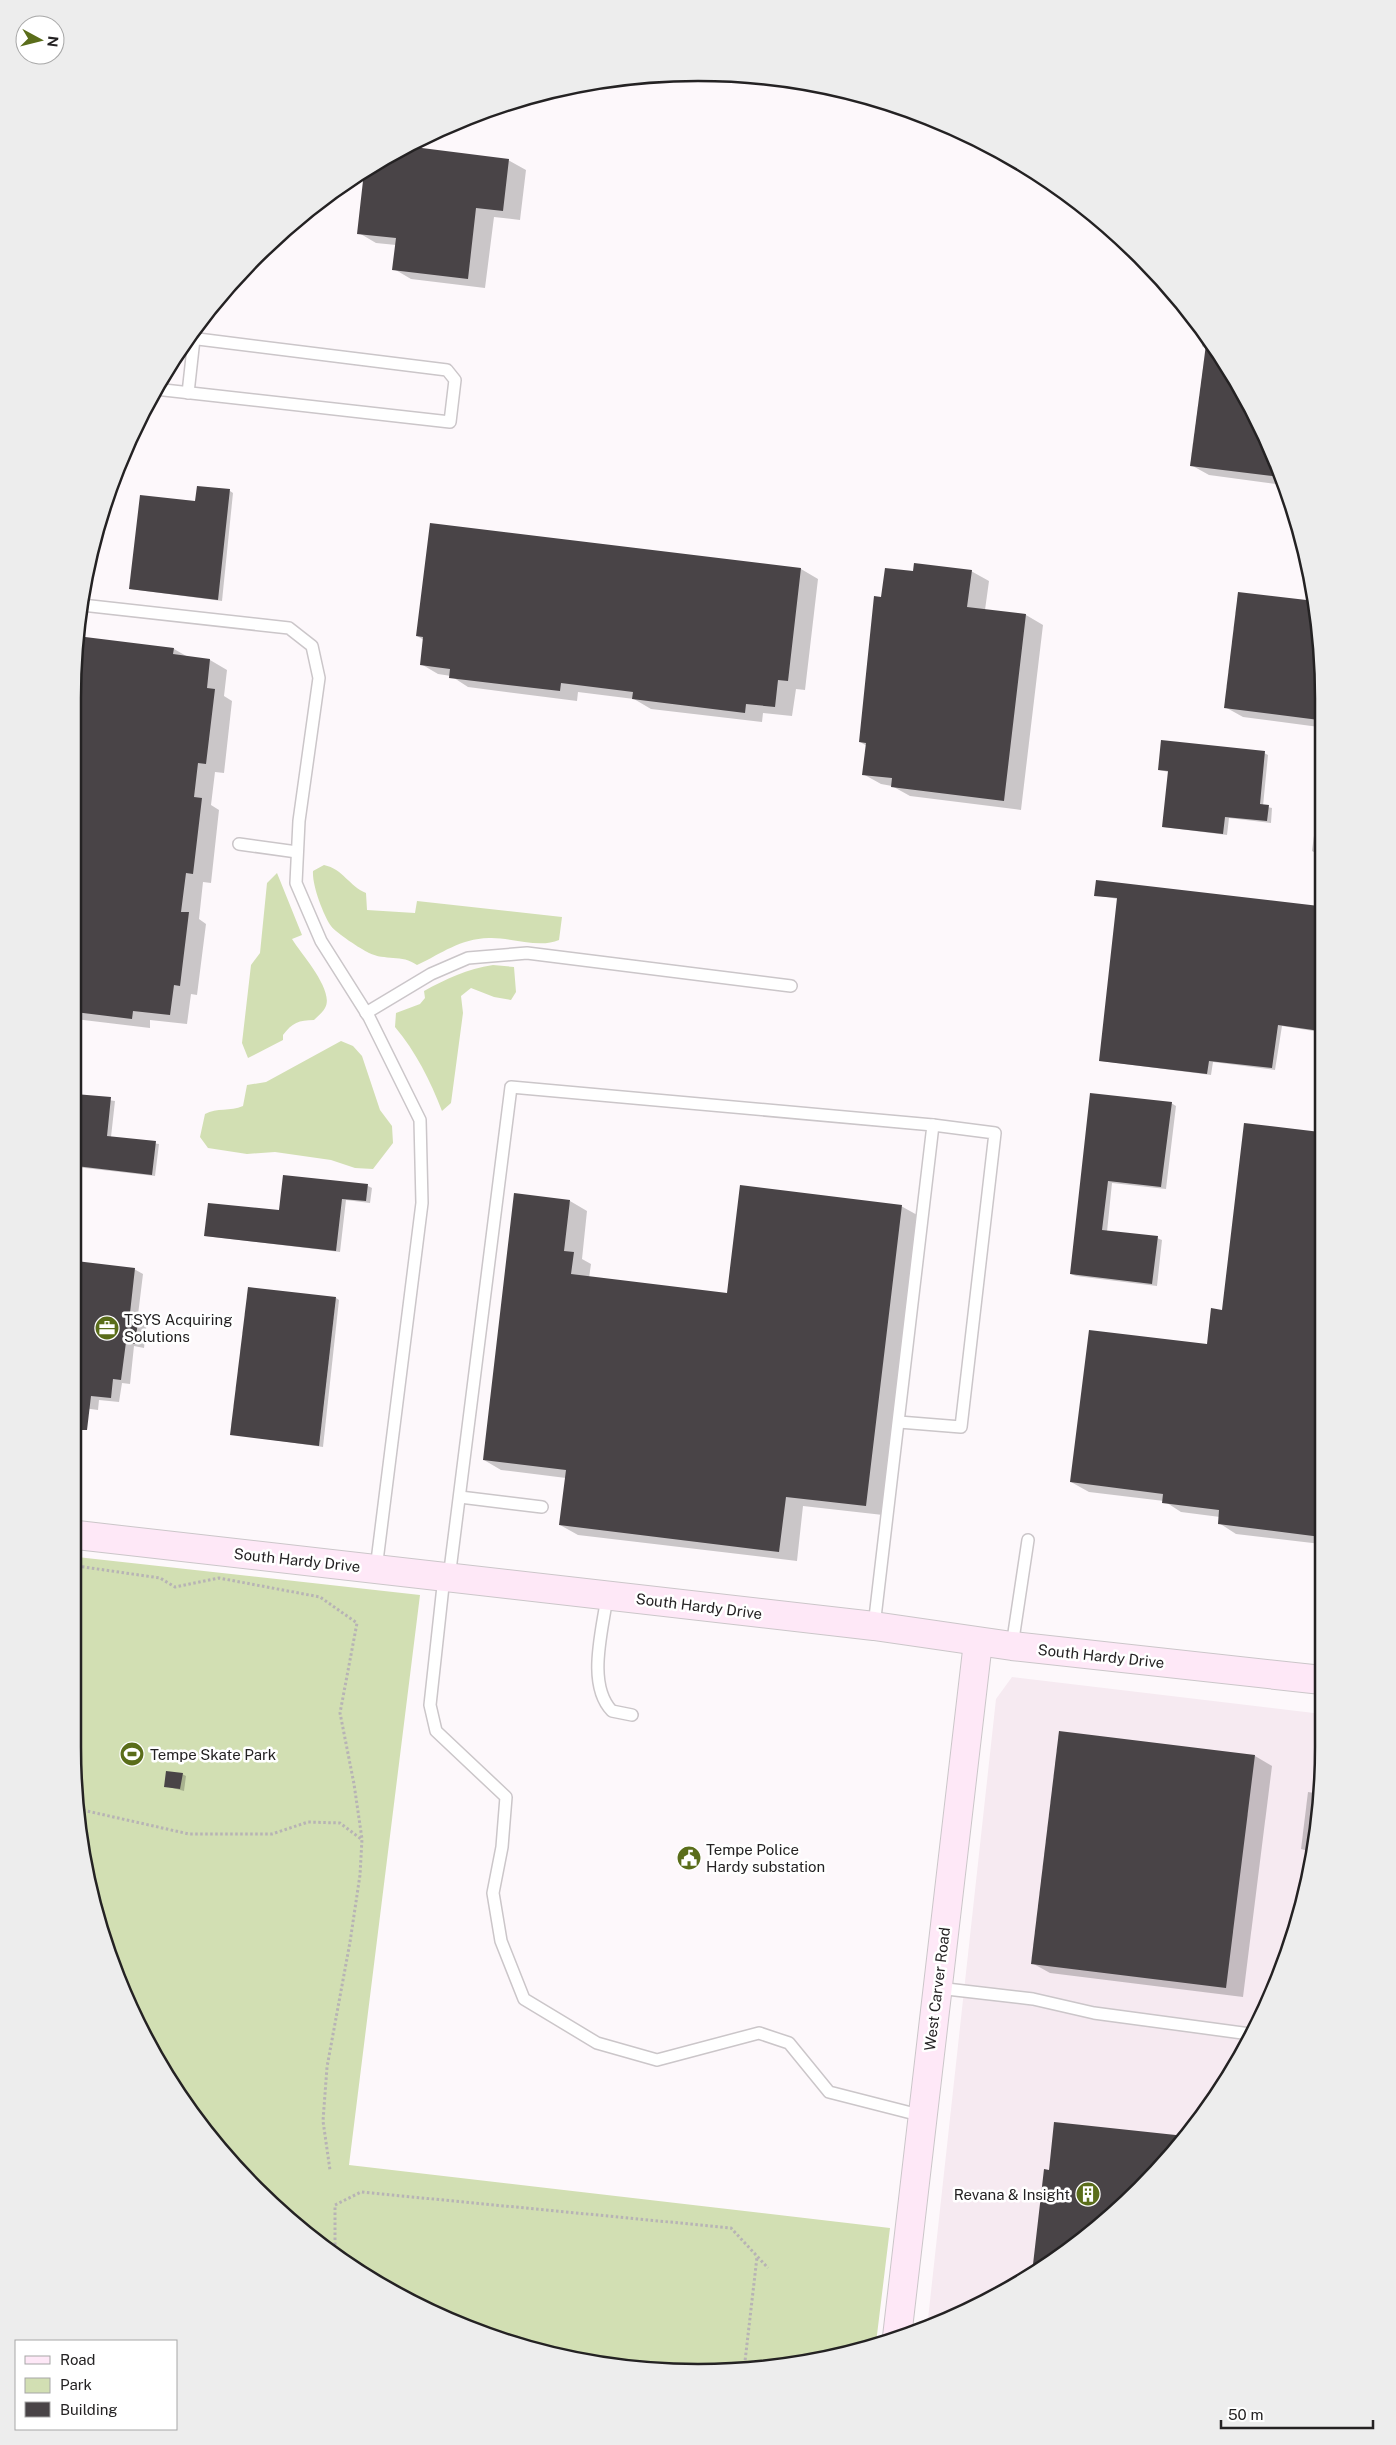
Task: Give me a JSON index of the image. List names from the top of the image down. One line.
{"streets":{"street":["South Hardy Drive","West Carver Road"]},"crossings":[["South Hardy Drive","West Carver Road"]],"places":{"office":["TSYS Acquiring Solutions"],"sports":["Tempe Skate Park"],"public building":["Tempe Police Hardy substation"],"building":["Revana & Insight"]},"legend":["Road","Park","Building"],"scale_bar":"50 m","north":"right"}
